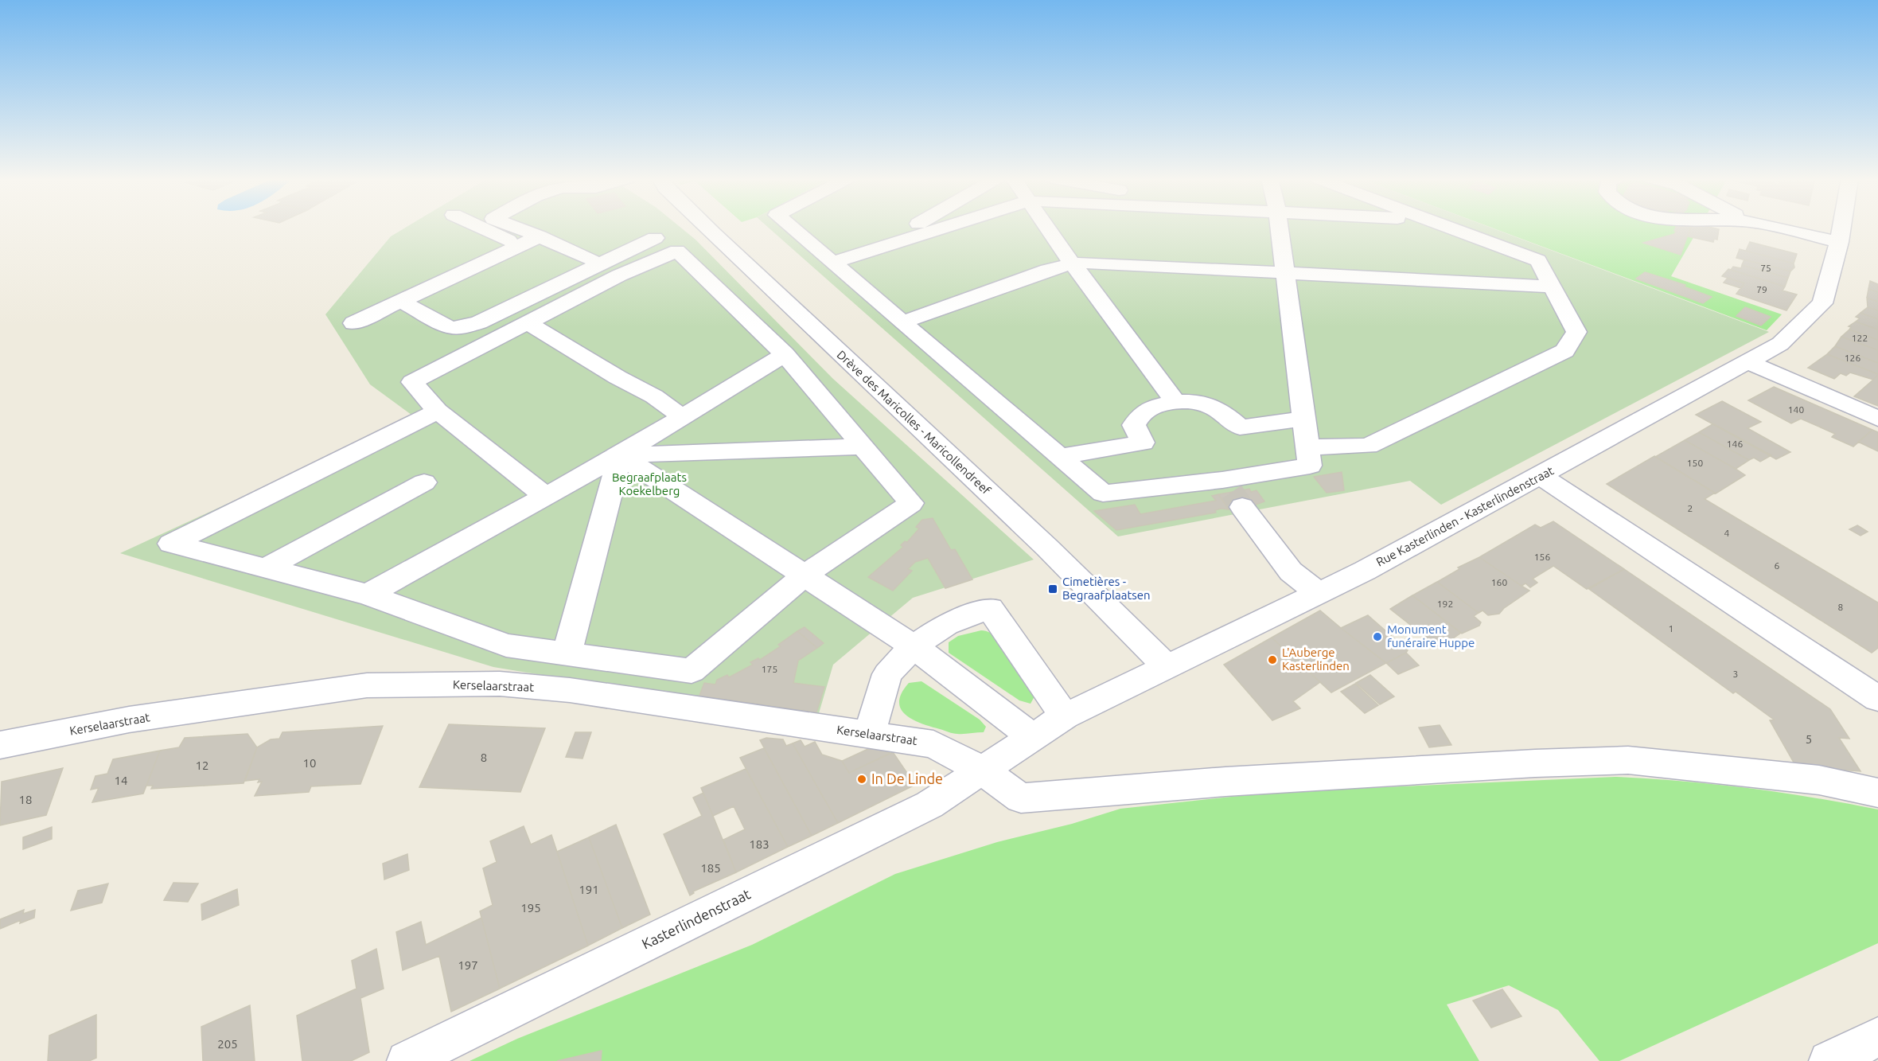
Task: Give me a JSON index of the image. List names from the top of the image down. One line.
{"streets":{"street":["Drève des Maricolles - Maricollendreef","Rue Kasterlinden - Kasterlindenstraat","Kerselaarstraat","Kasterlindenstraat"]},"crossings":[["Drève des Maricolles - Maricollendreef","Rue Kasterlinden - Kasterlindenstraat"],["Rue Kasterlinden - Kasterlindenstraat","Kerselaarstraat"],["Rue Kasterlinden - Kasterlindenstraat","Kasterlindenstraat"],["Kerselaarstraat","Kasterlindenstraat"]],"parks":["Begraafplaats Koekelberg"],"places":{"transit":["Cimetières - Begraafplaatsen"],"other":["Monument funéraire Huppe","L'Auberge Kasterlinden","In De Linde"]},"house_numbers":["75","79","122","126","140","146","150","2","4","156","6","160","192","8","1","175","3","5","8","10","12","14","18","183","185","191","195","197","205"]}
